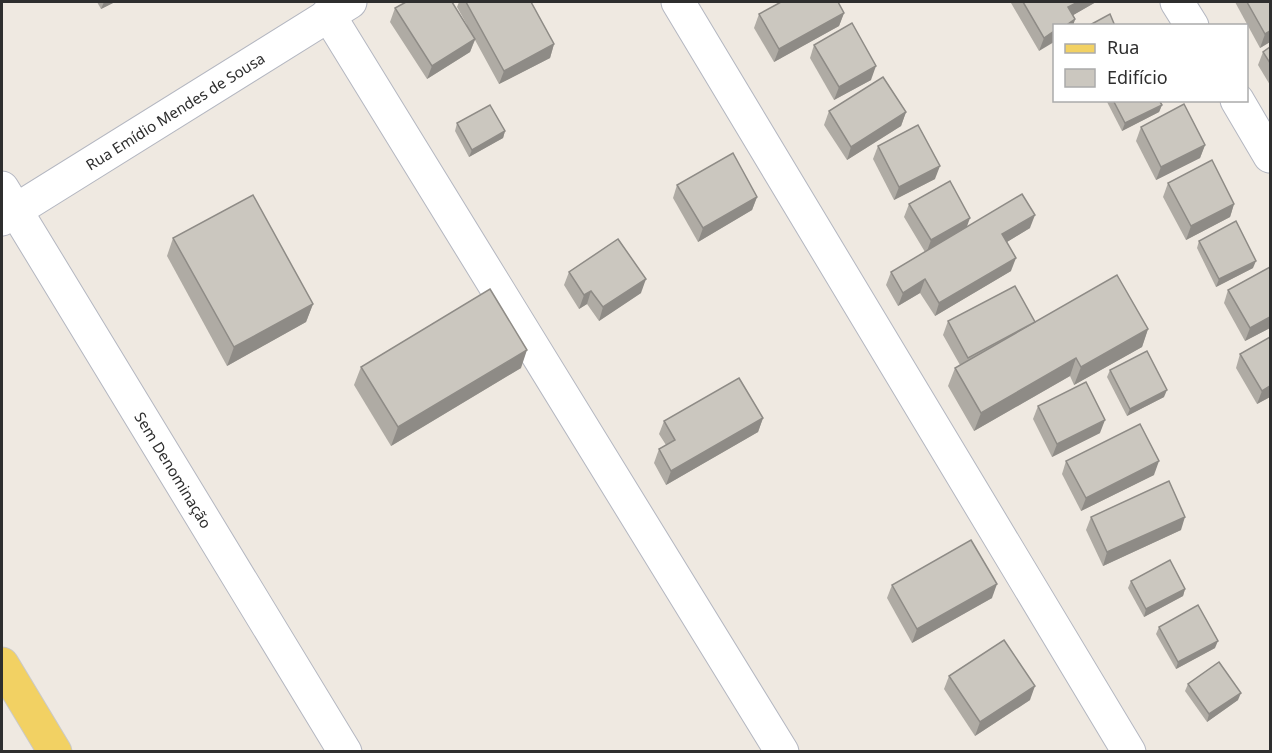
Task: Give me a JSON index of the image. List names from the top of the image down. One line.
{"streets":{"street":["Rua Emídio Mendes de Sousa","Sem Denominação"]},"crossings":[["Rua Emídio Mendes de Sousa","Sem Denominação"]],"legend":["Rua","Edifício"]}
